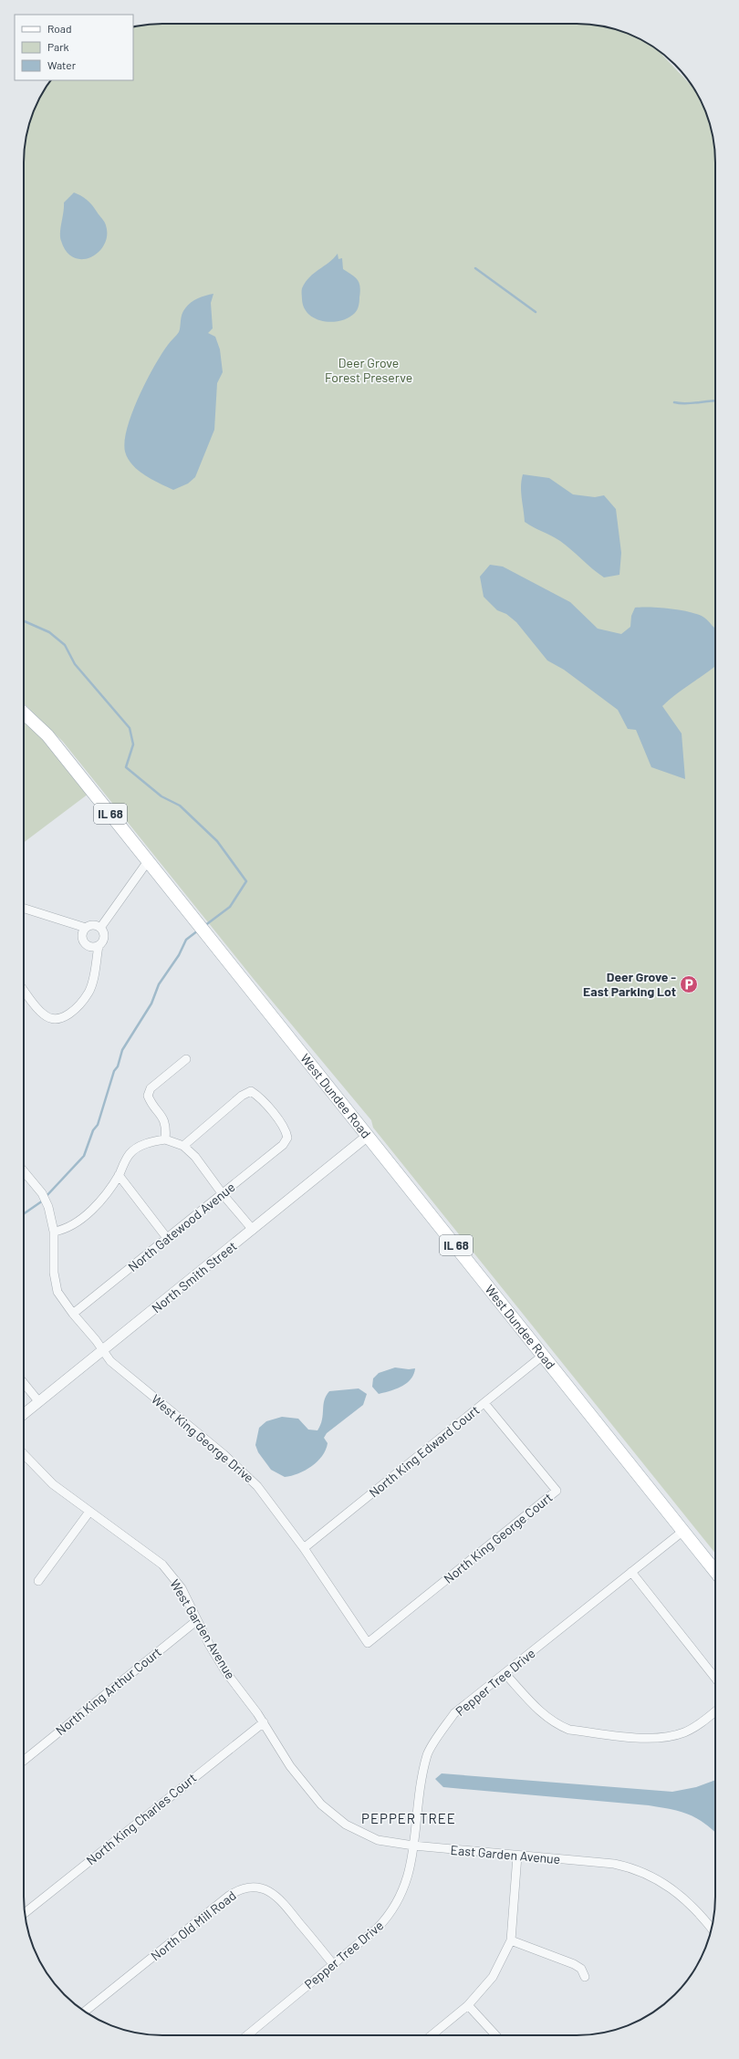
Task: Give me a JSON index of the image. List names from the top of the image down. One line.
{"streets":{"main road":["IL 68","West Dundee Road"],"street":["North Gatewood Avenue","North Smith Street","West King George Drive","North King Edward Court","North King George Court","West Garden Avenue","Pepper Tree Drive","North King Arthur Court","North King Charles Court","East Garden Avenue","North Old Mill Road"]},"crossings":[["IL 68","West Dundee Road"],["IL 68","Pepper Tree Drive"],["West Dundee Road","North Smith Street"],["West Dundee Road","North King Edward Court"],["West Dundee Road","Pepper Tree Drive"],["North Gatewood Avenue","West King George Drive"],["North Smith Street","West King George Drive"],["West King George Drive","North King Edward Court"],["West King George Drive","North King George Court"],["North King Edward Court","North King George Court"],["West Garden Avenue","North King Arthur Court"],["West Garden Avenue","North King Charles Court"],["West Garden Avenue","East Garden Avenue"],["Pepper Tree Drive","East Garden Avenue"],["Pepper Tree Drive","North Old Mill Road"]],"districts":["PEPPER TREE"],"parks":["Deer Grove Forest Preserve"],"places":{"parking":["Deer Grove - East Parking Lot"]},"legend":["Road","Park","Water"]}
